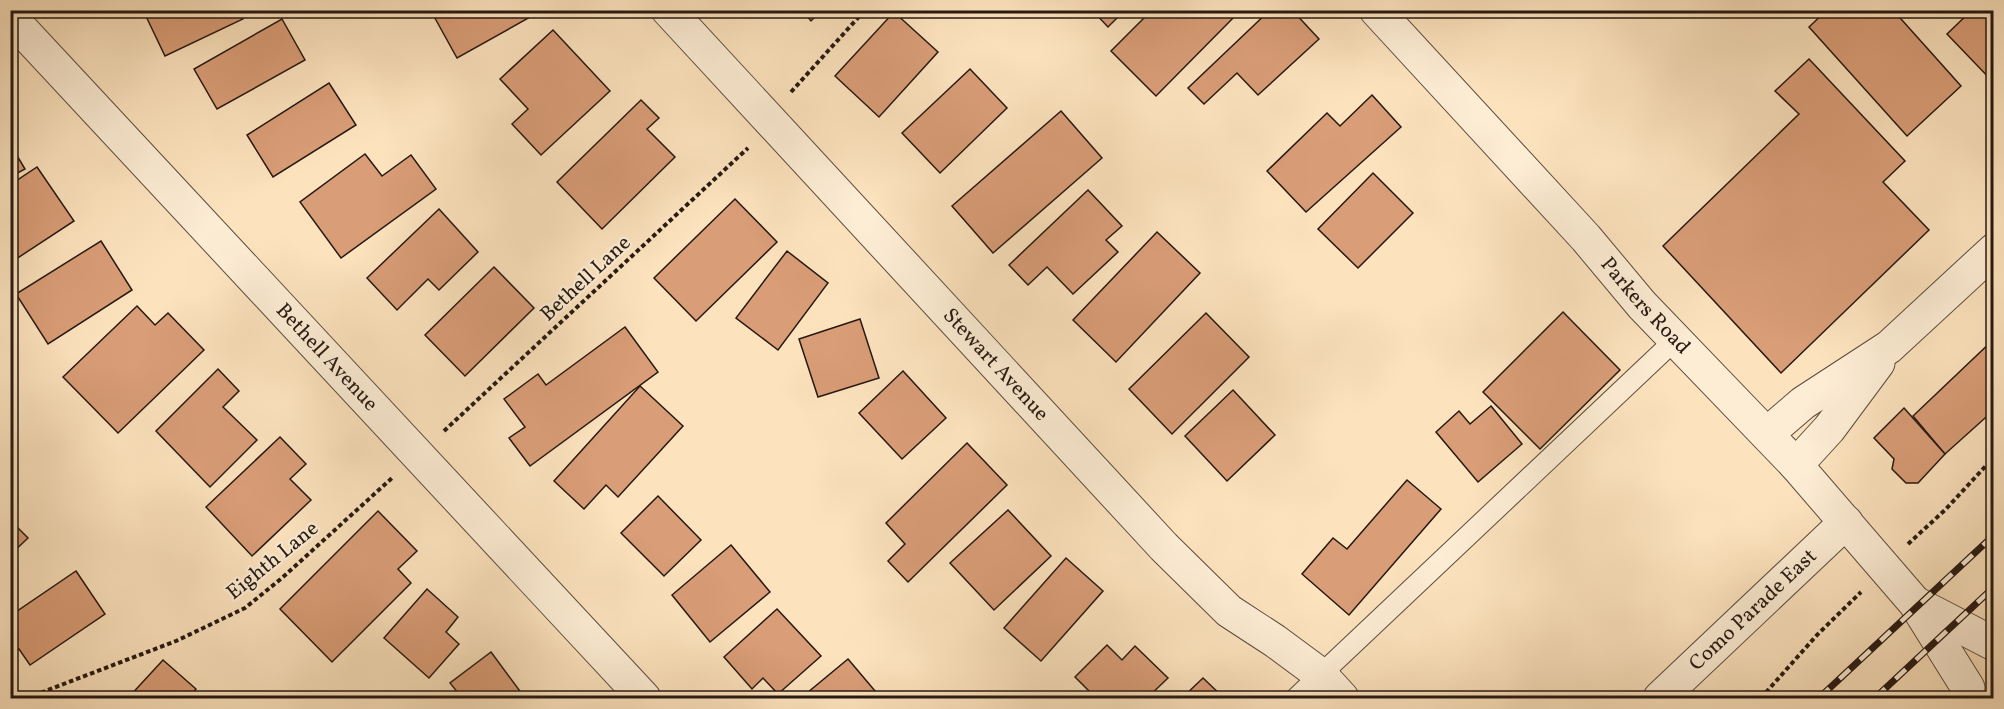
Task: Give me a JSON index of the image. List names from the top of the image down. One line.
{"streets":{"street":["Parkers Road","Bethell Avenue","Stewart Avenue","Como Parade East"],"path":["Bethell Lane","Eighth Lane"]},"crossings":[["Bethell Lane","Bethell Avenue"],["Bethell Lane","Stewart Avenue"],["Bethell Lane","Eighth Lane"],["Parkers Road","Como Parade East"],["Bethell Avenue","Eighth Lane"]]}
